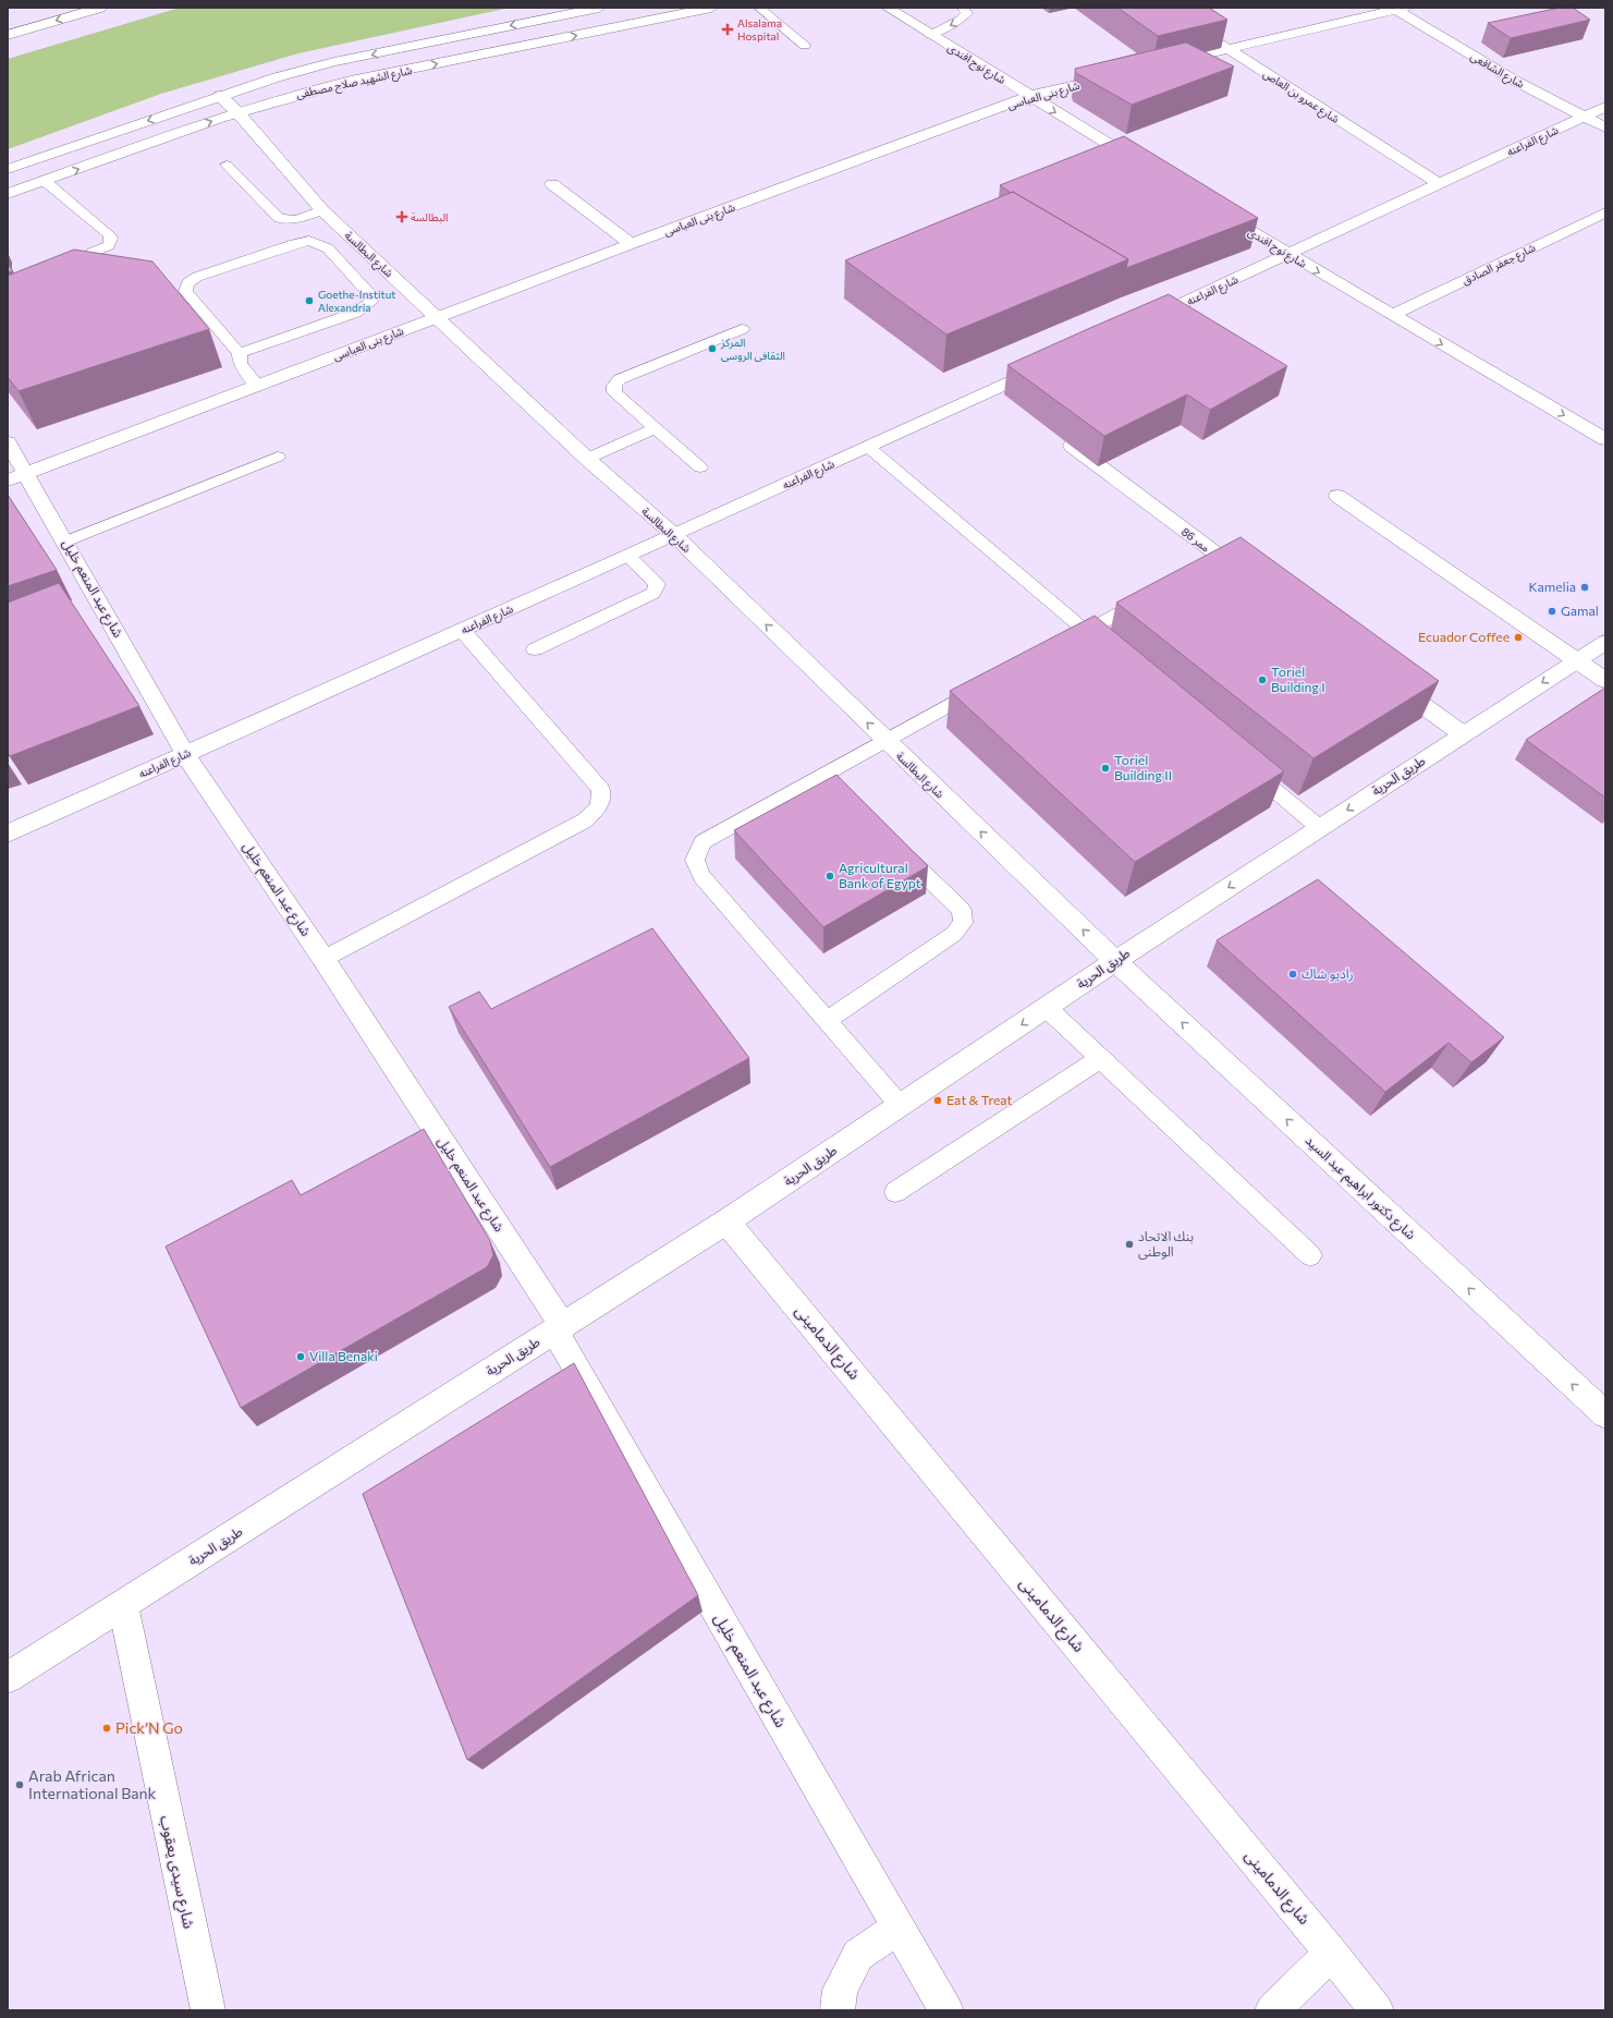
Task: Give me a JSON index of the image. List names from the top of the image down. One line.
{"streets":{"street":["شارع نوح افندى","شارع الشافعى","شارع الشهيد صلاح مصطفى","شارع بنى العباسى","شارع عمرو بن العاص","شارع الفراعنه","شارع البطالسة","شارع جعفر الصادق","ممر 86","شارع عبد المنعم خليل","طريق الحرية","شارع دكتور ابراهيم عبد السيد","شارع الدمامينى","شارع سيدى يعقوب"]},"crossings":[["شارع نوح افندى","شارع بنى العباسى"],["شارع نوح افندى","شارع الفراعنه"],["شارع نوح افندى","شارع جعفر الصادق"],["شارع الشافعى","شارع الفراعنه"],["شارع الشهيد صلاح مصطفى","شارع البطالسة"],["شارع بنى العباسى","شارع البطالسة"],["شارع بنى العباسى","شارع عبد المنعم خليل"],["شارع عمرو بن العاص","شارع الفراعنه"],["شارع الفراعنه","شارع البطالسة"],["شارع الفراعنه","شارع عبد المنعم خليل"],["شارع البطالسة","طريق الحرية"],["شارع البطالسة","شارع دكتور ابراهيم عبد السيد"],["شارع عبد المنعم خليل","طريق الحرية"],["طريق الحرية","شارع دكتور ابراهيم عبد السيد"],["طريق الحرية","شارع الدمامينى"],["طريق الحرية","شارع سيدى يعقوب"]],"one_way":["شارع البطالسة","طريق الحرية","شارع دكتور ابراهيم عبد السيد"],"places":{"health":["Alsalama Hospital","البطالسة"],"other":["Goethe-Institut Alexandria","المركز الثقافى الروسى","Kamelia","Gamal","Ecuador Coffee","Toriel Building I","Toriel Building II","Agricultural Bank of Egypt","راديو شاك","Eat & Treat","بنك الاتحاد الوطنى","Villa Benaki","Pick’N Go","Arab African International Bank"]}}
